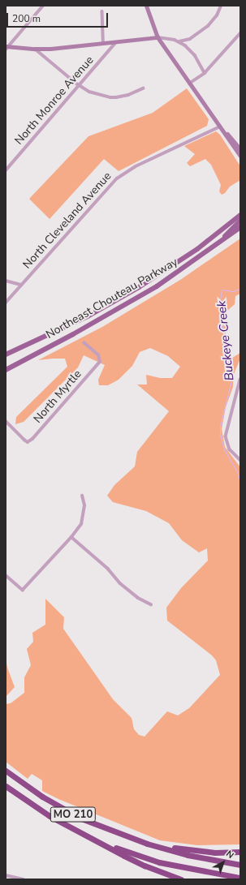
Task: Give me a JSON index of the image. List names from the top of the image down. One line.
{"streets":{"highway":["MO 210"],"main road":["Northeast Chouteau Parkway"],"street":["North Monroe Avenue","North Cleveland Avenue","North Myrtle"]},"water":["Buckeye Creek"],"scale_bar":"200 m","north":"top right"}
